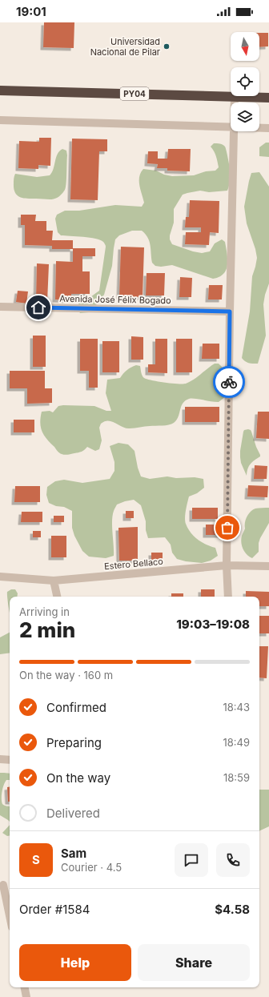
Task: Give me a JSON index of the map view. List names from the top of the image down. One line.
{"streets":{"highway":["PY04"],"street":["Avenida José Félix Bogado","Estero Bellaco"]},"places":["Universidad Nacional de Pilar"],"north":"bottom","page":{"status":"19:01","heading":["2 min","Arriving in","19:03–19:08"],"panel":["Sam","Courier · 4.5","Order #1584","$4.58"],"bar":"On the way · 160 m","list":[["Confirmed","18:43"],["Preparing","18:49"],["On the way","18:59"],"Delivered"],"round":"S","buttons":["Help","Share"]}}
